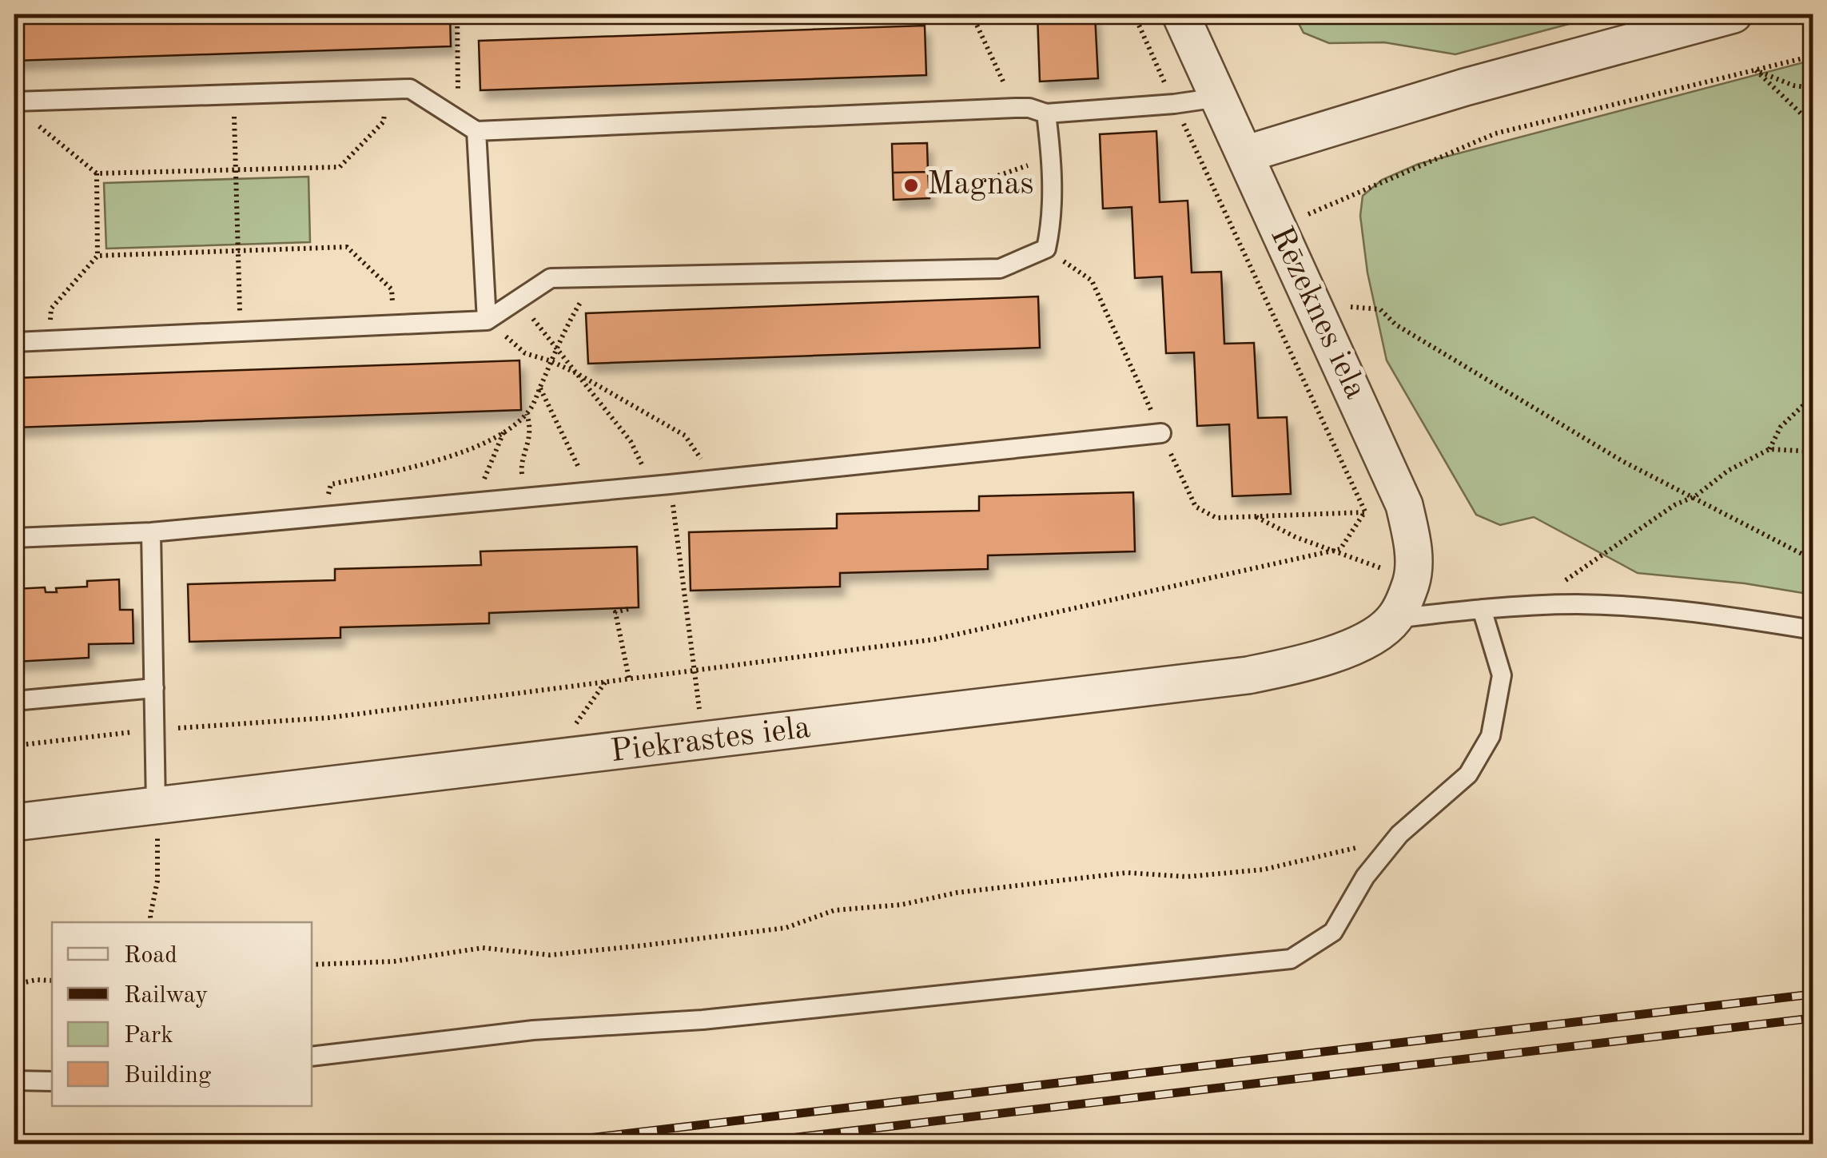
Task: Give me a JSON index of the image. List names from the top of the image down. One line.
{"streets":{"street":["Rēzeknes iela","Piekrastes iela"]},"crossings":[["Rēzeknes iela","Piekrastes iela"]],"places":["Magnas"],"legend":["Road","Railway","Park","Building"]}
